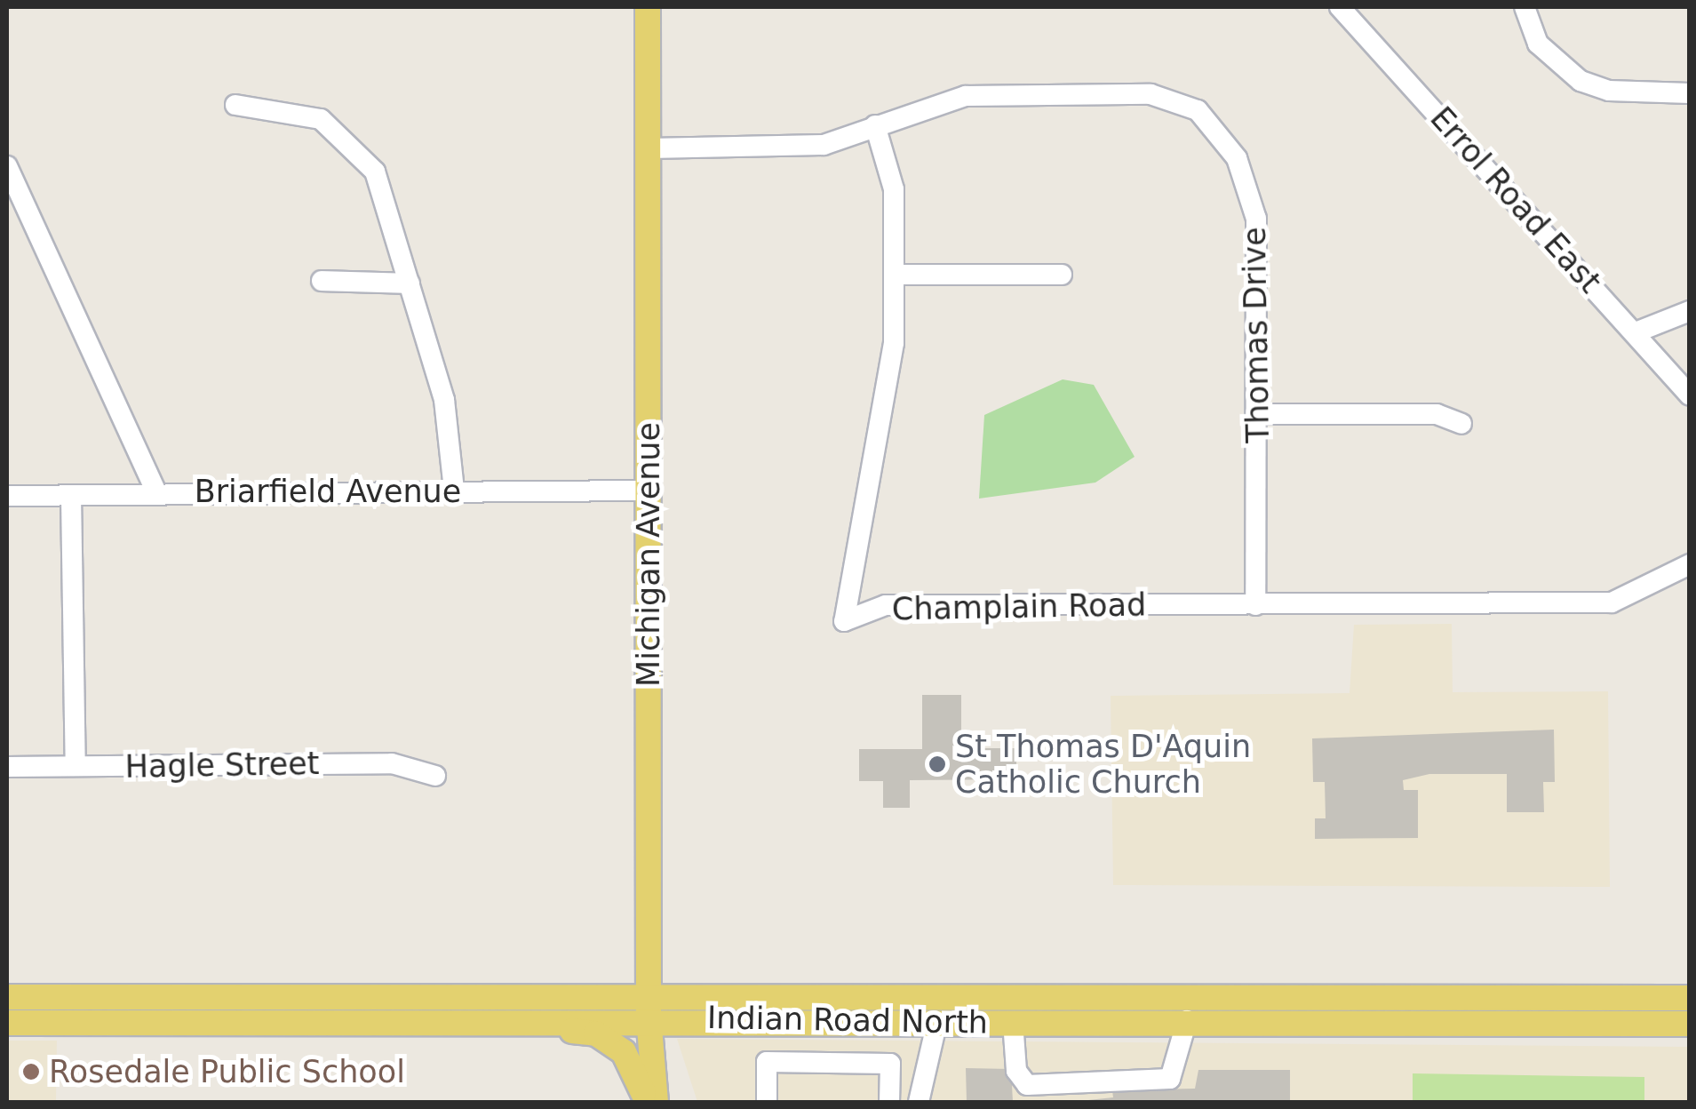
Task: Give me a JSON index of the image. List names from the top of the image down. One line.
{"streets":{"main road":["Michigan Avenue","Indian Road North"],"street":["Errol Road East","Thomas Drive","Briarfield Avenue","Champlain Road","Hagle Street"]},"crossings":[["Thomas Drive","Michigan Avenue"],["Thomas Drive","Champlain Road"],["Briarfield Avenue","Michigan Avenue"],["Michigan Avenue","Indian Road North"]],"places":["St Thomas D'Aquin Catholic Church","Rosedale Public School"]}
